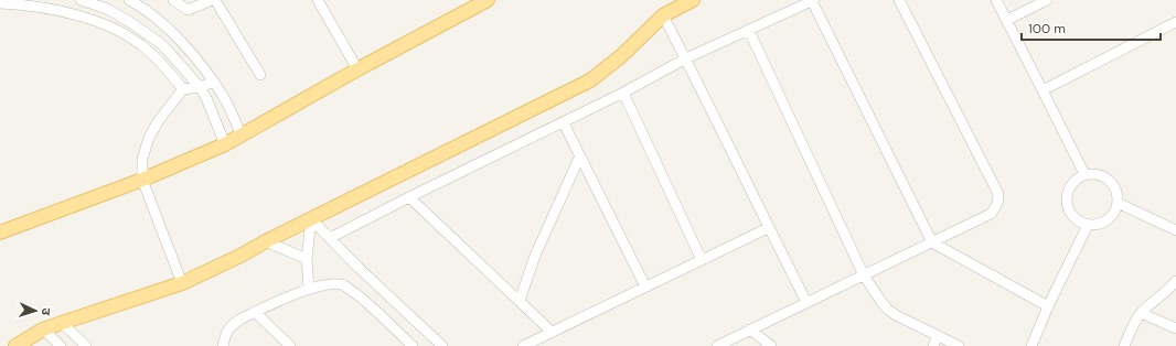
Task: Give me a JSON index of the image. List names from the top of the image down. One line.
{"scale_bar":"100 m","north":"right"}
